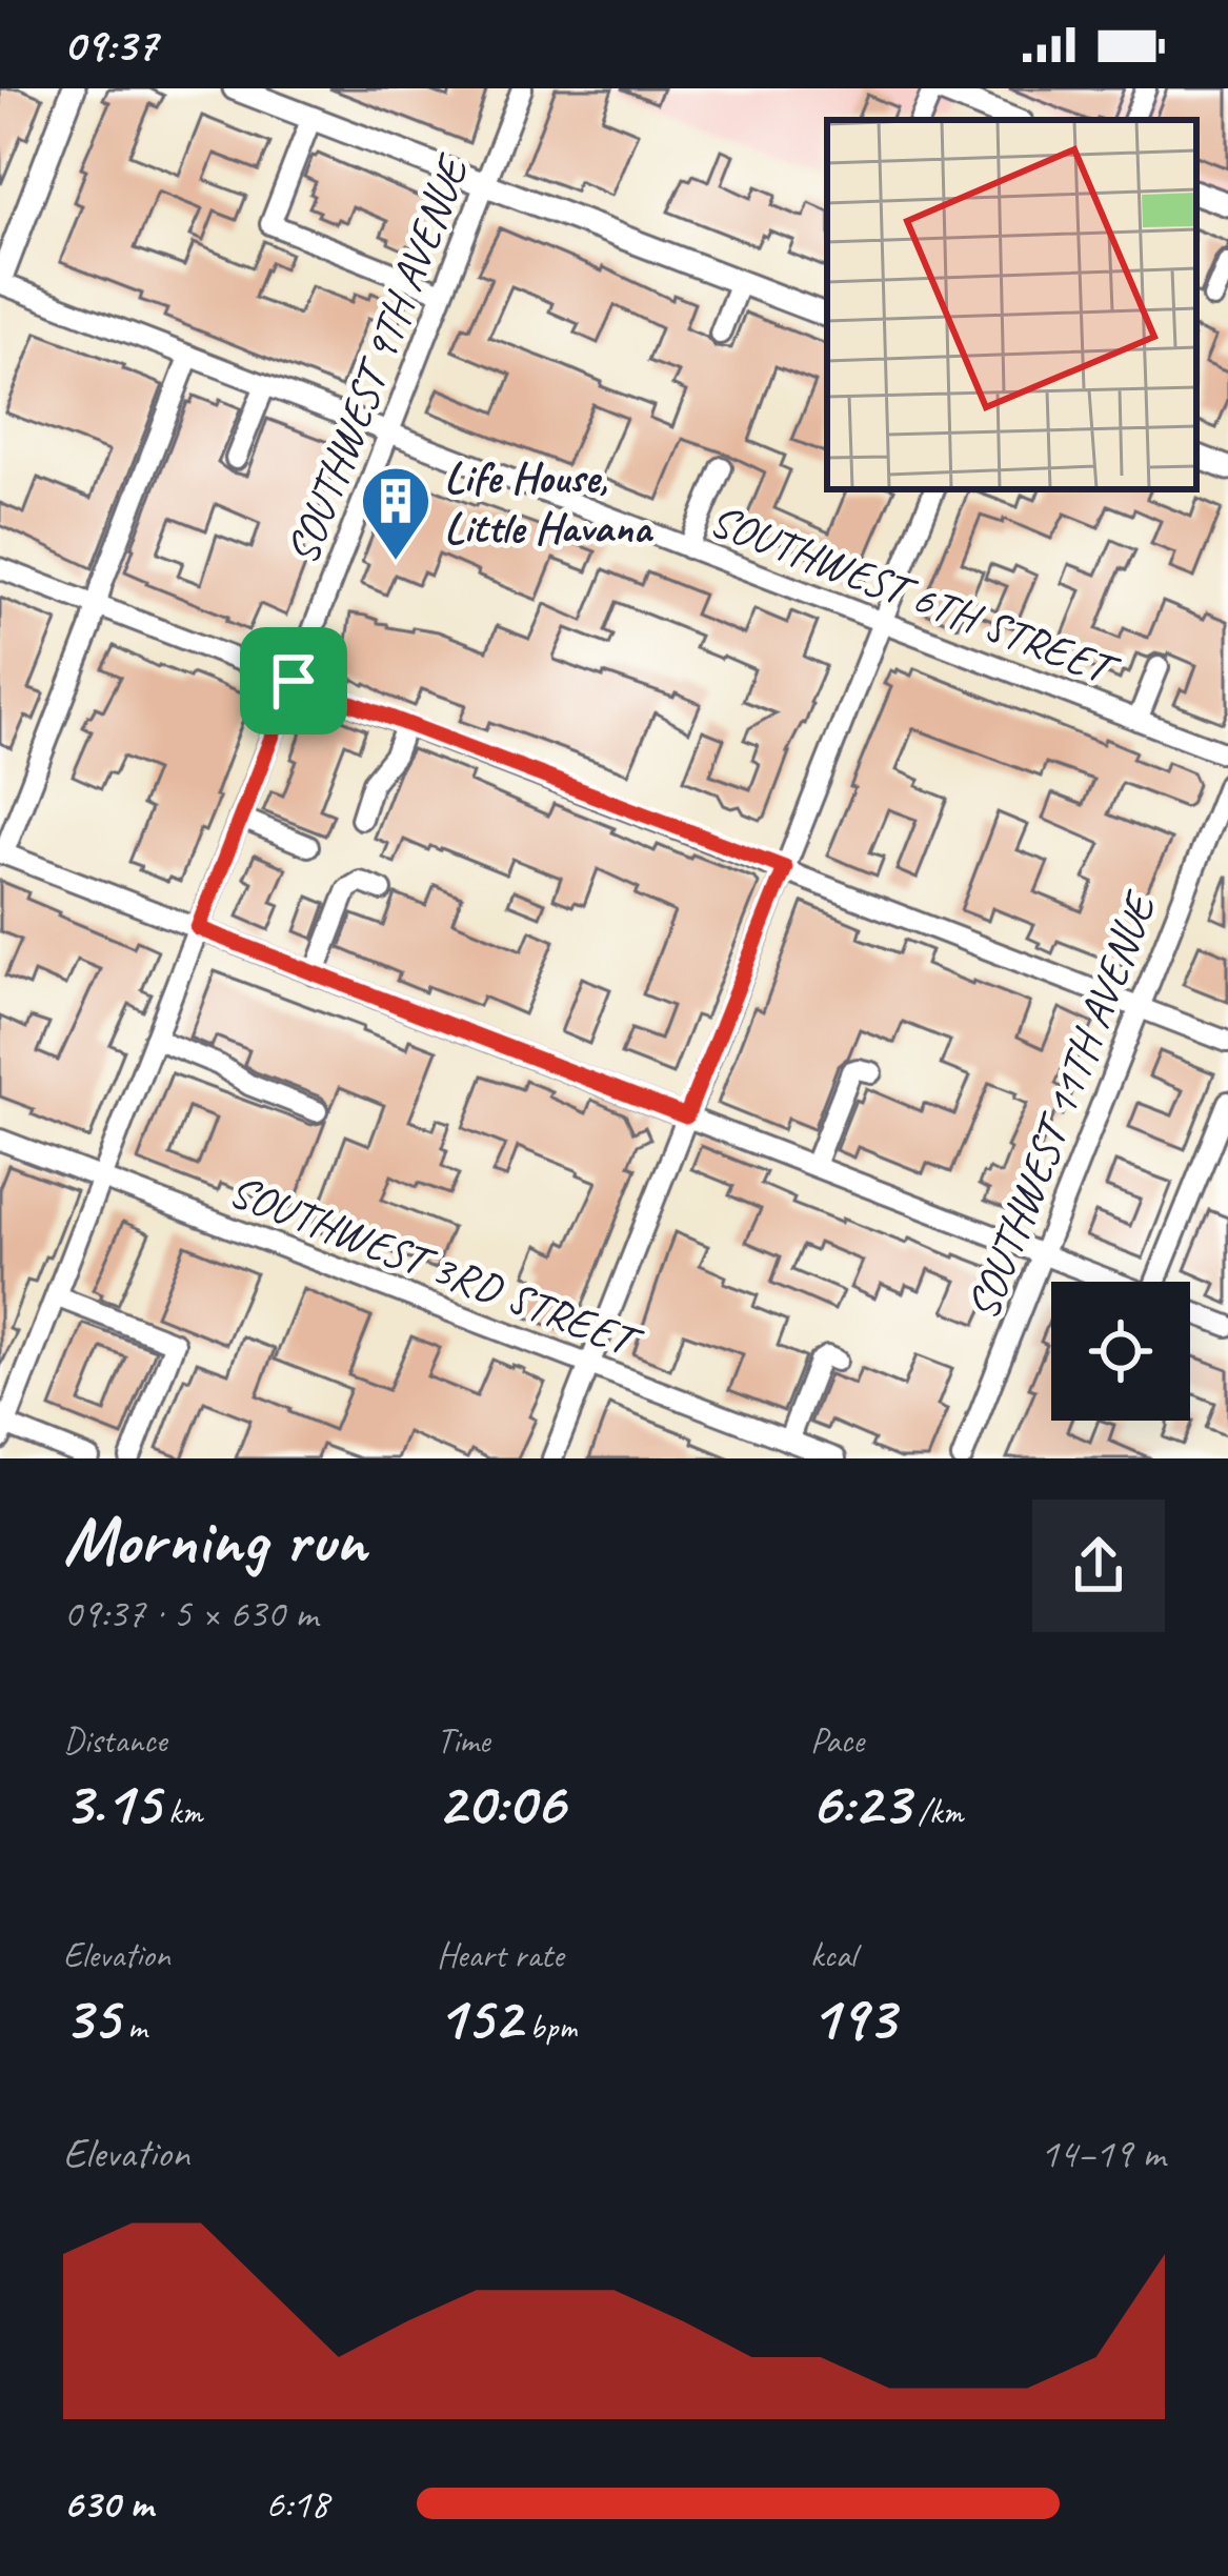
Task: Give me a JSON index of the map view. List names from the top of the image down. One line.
{"streets":{"street":["SOUTHWEST 9TH AVENUE","SOUTHWEST 6TH STREET","SOUTHWEST 11TH AVENUE","SOUTHWEST 3RD STREET"]},"crossings":[["SOUTHWEST 9TH AVENUE","SOUTHWEST 6TH STREET"],["SOUTHWEST 9TH AVENUE","SOUTHWEST 3RD STREET"]],"places":{"building":["Life House, Little Havana"]},"page":{"status":"09:37","heading":["Morning run","09:37 · 5 × 630 m"],"stats":[["Distance","3.15 km"],["Time","20:06"],["Pace","6:23 /km"],["Elevation","35 m"],["Heart rate","152 bpm"],["kcal","193"]],"chart":["Elevation","14–19 m"],"list":[{"name":"630 m","note":"6:18"}]}}
